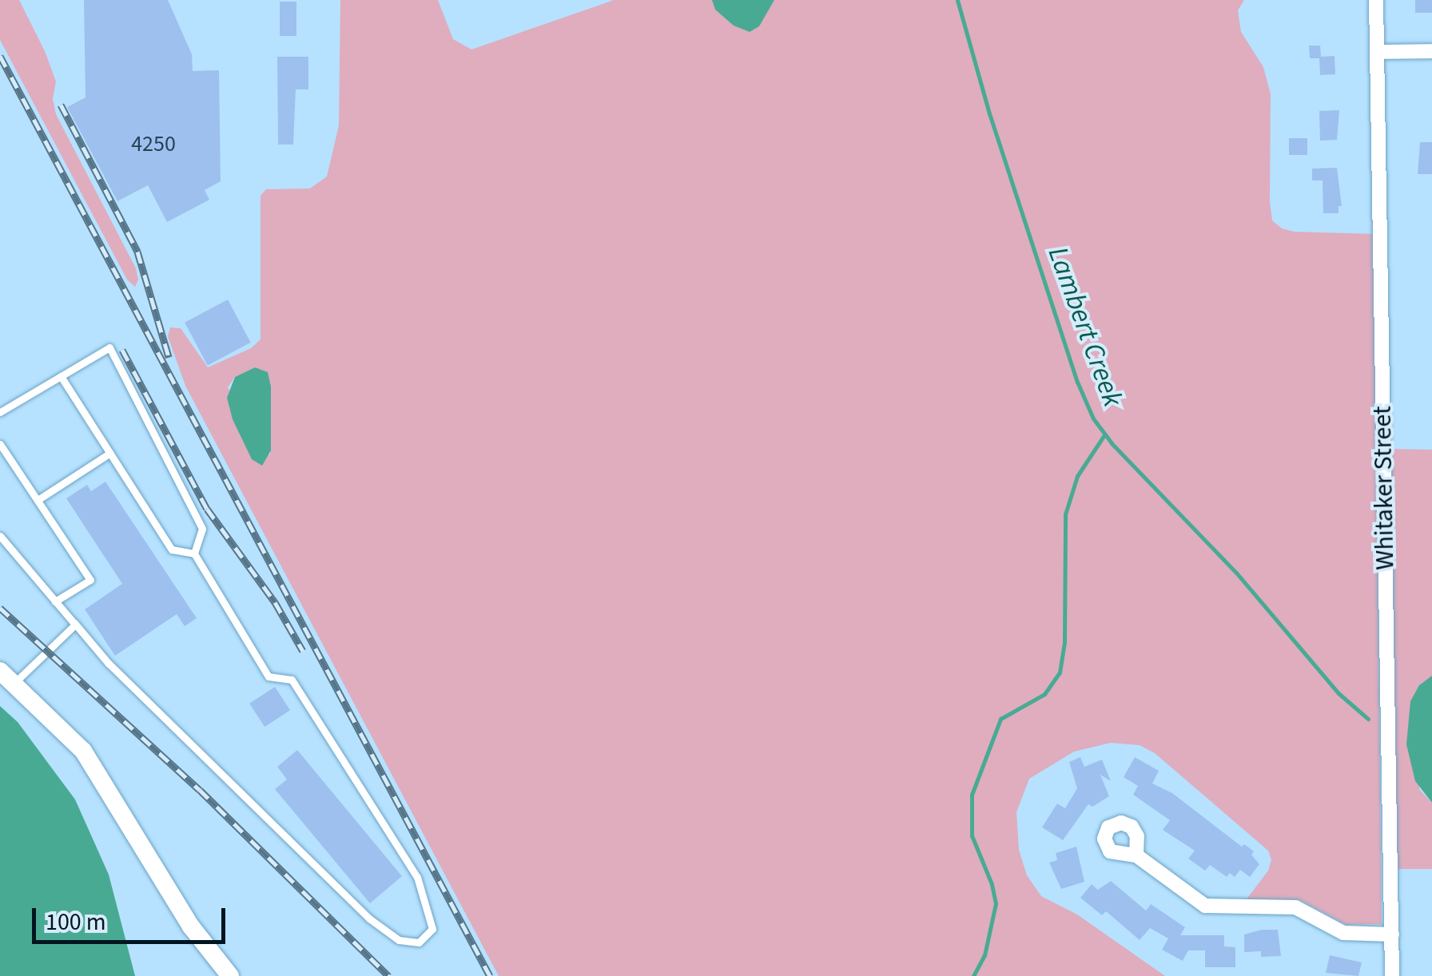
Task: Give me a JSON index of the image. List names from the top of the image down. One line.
{"streets":{"street":["Whitaker Street"]},"water":["Lambert Creek"],"house_numbers":["4250"],"scale_bar":"100 m"}
